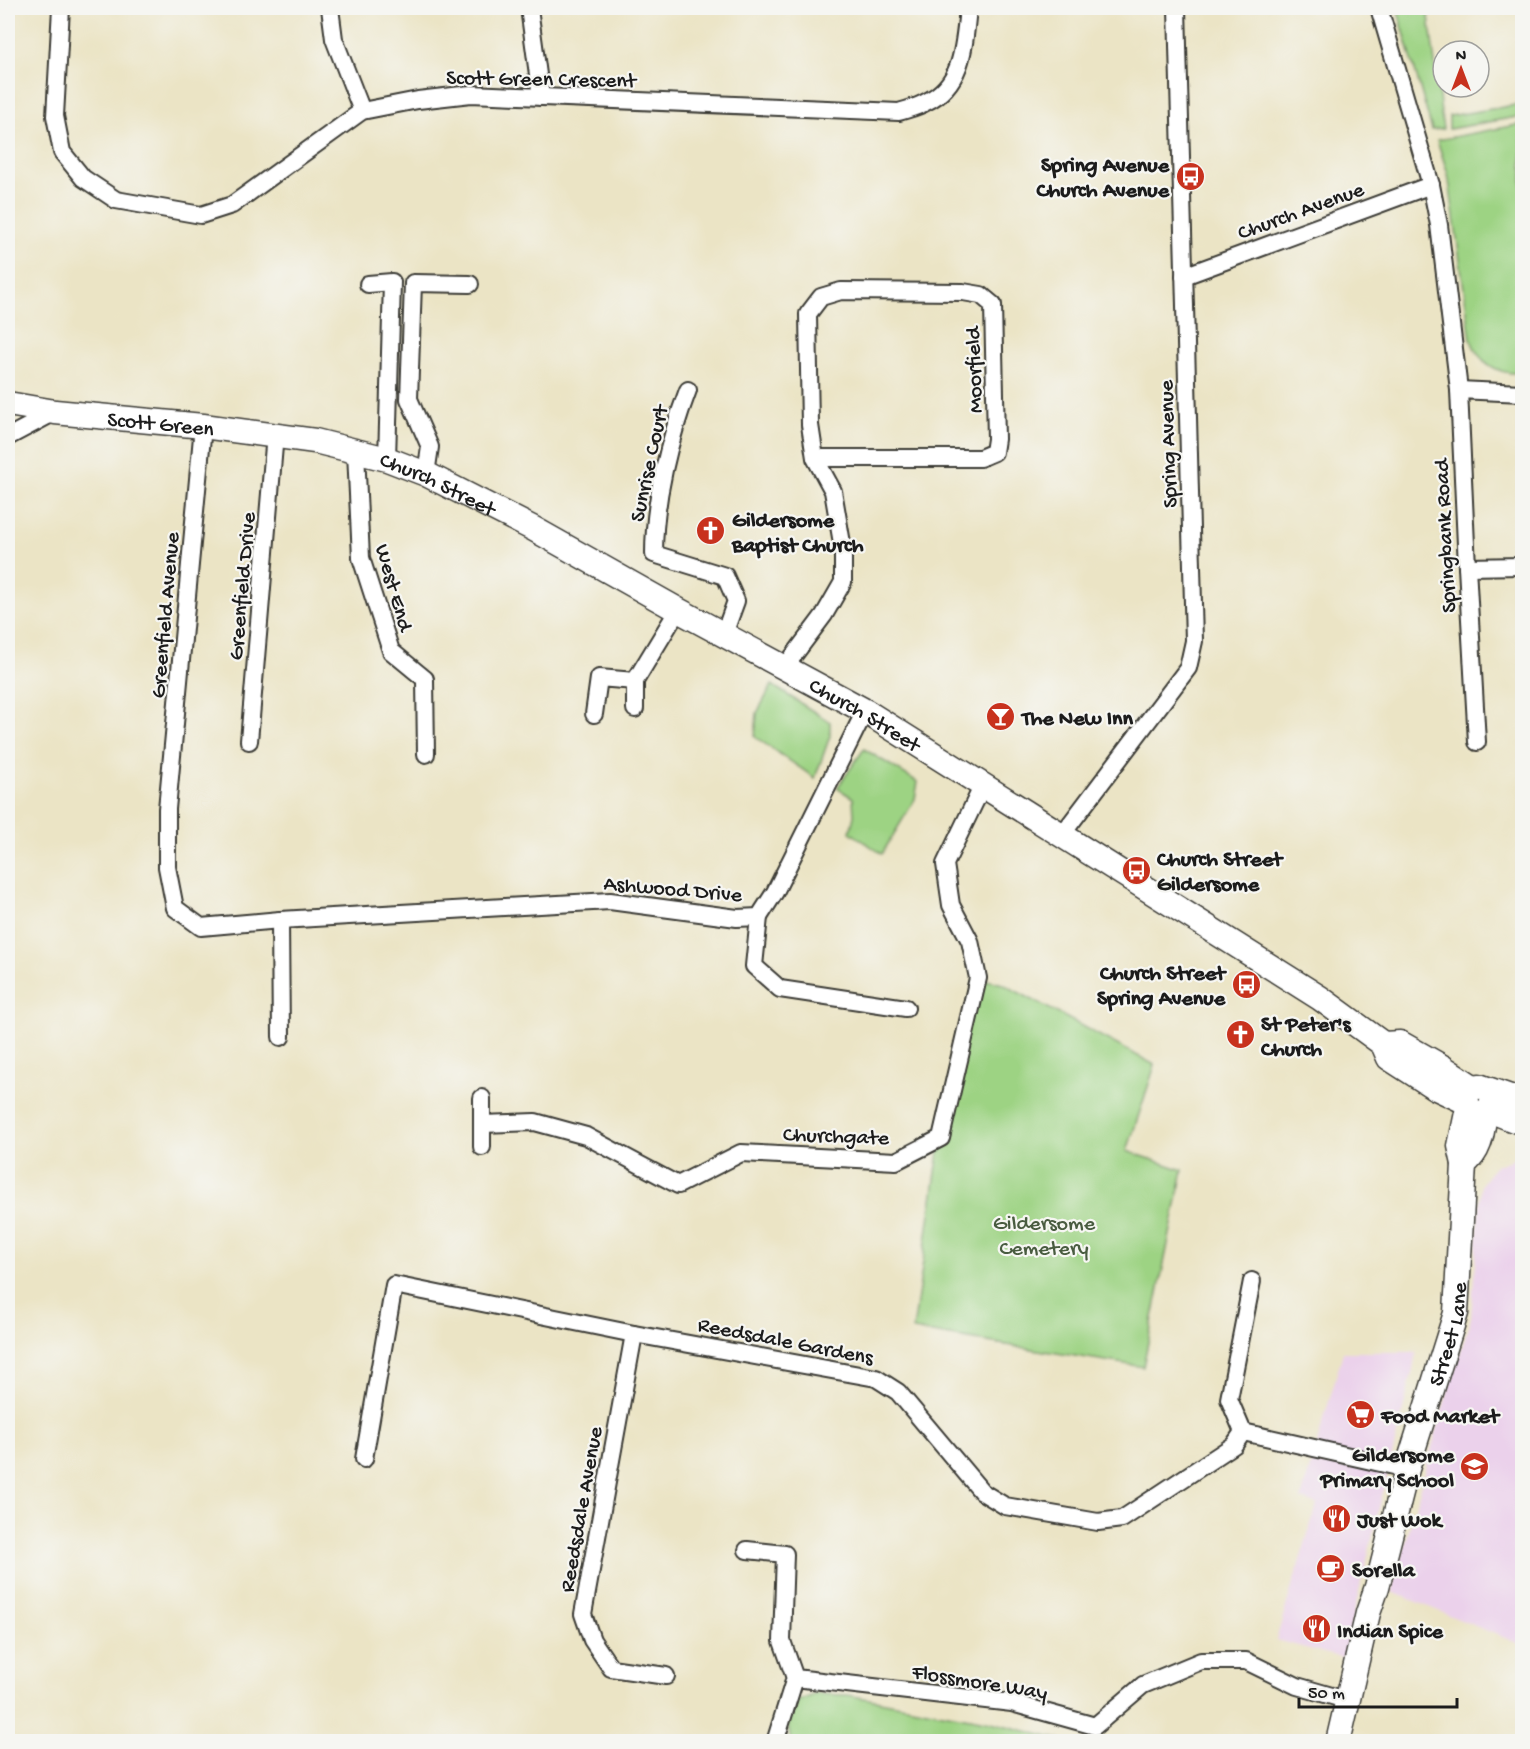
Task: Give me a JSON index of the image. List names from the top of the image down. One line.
{"streets":{"main road":["Scott Green","Church Street","Street Lane"],"street":["Scott Green Crescent","Church Avenue","Moorfield","Spring Avenue","Sunrise Court","Springbank Road","Greenfield Drive","West End","Greenfield Avenue","Ashwood Drive","Churchgate","Reedsdale Gardens","Reedsdale Avenue","Flossmore Way"]},"crossings":[["Church Avenue","Spring Avenue"],["Moorfield","Church Street"],["Scott Green","Church Street"],["Scott Green","Greenfield Drive"],["Scott Green","Greenfield Avenue"],["Spring Avenue","Church Street"],["Sunrise Court","Church Street"],["Church Street","West End"],["Church Street","Ashwood Drive"],["Church Street","Churchgate"],["Church Street","Street Lane"],["Greenfield Avenue","Ashwood Drive"],["Street Lane","Flossmore Way"],["Reedsdale Gardens","Reedsdale Avenue"]],"parks":["Gildersome Cemetery"],"places":{"bus stop":["Spring Avenue Church Avenue","Church Street Gildersome","Church Street Spring Avenue"],"church":["Gildersome Baptist Church","St Peter's Church"],"bar":["The New Inn"],"supermarket":["Food Market"],"school or university":["Gildersome Primary School"],"restaurant":["Just Wok","Indian Spice"],"cafe":["Sorella"]},"scale_bar":"50 m","north":"top"}
